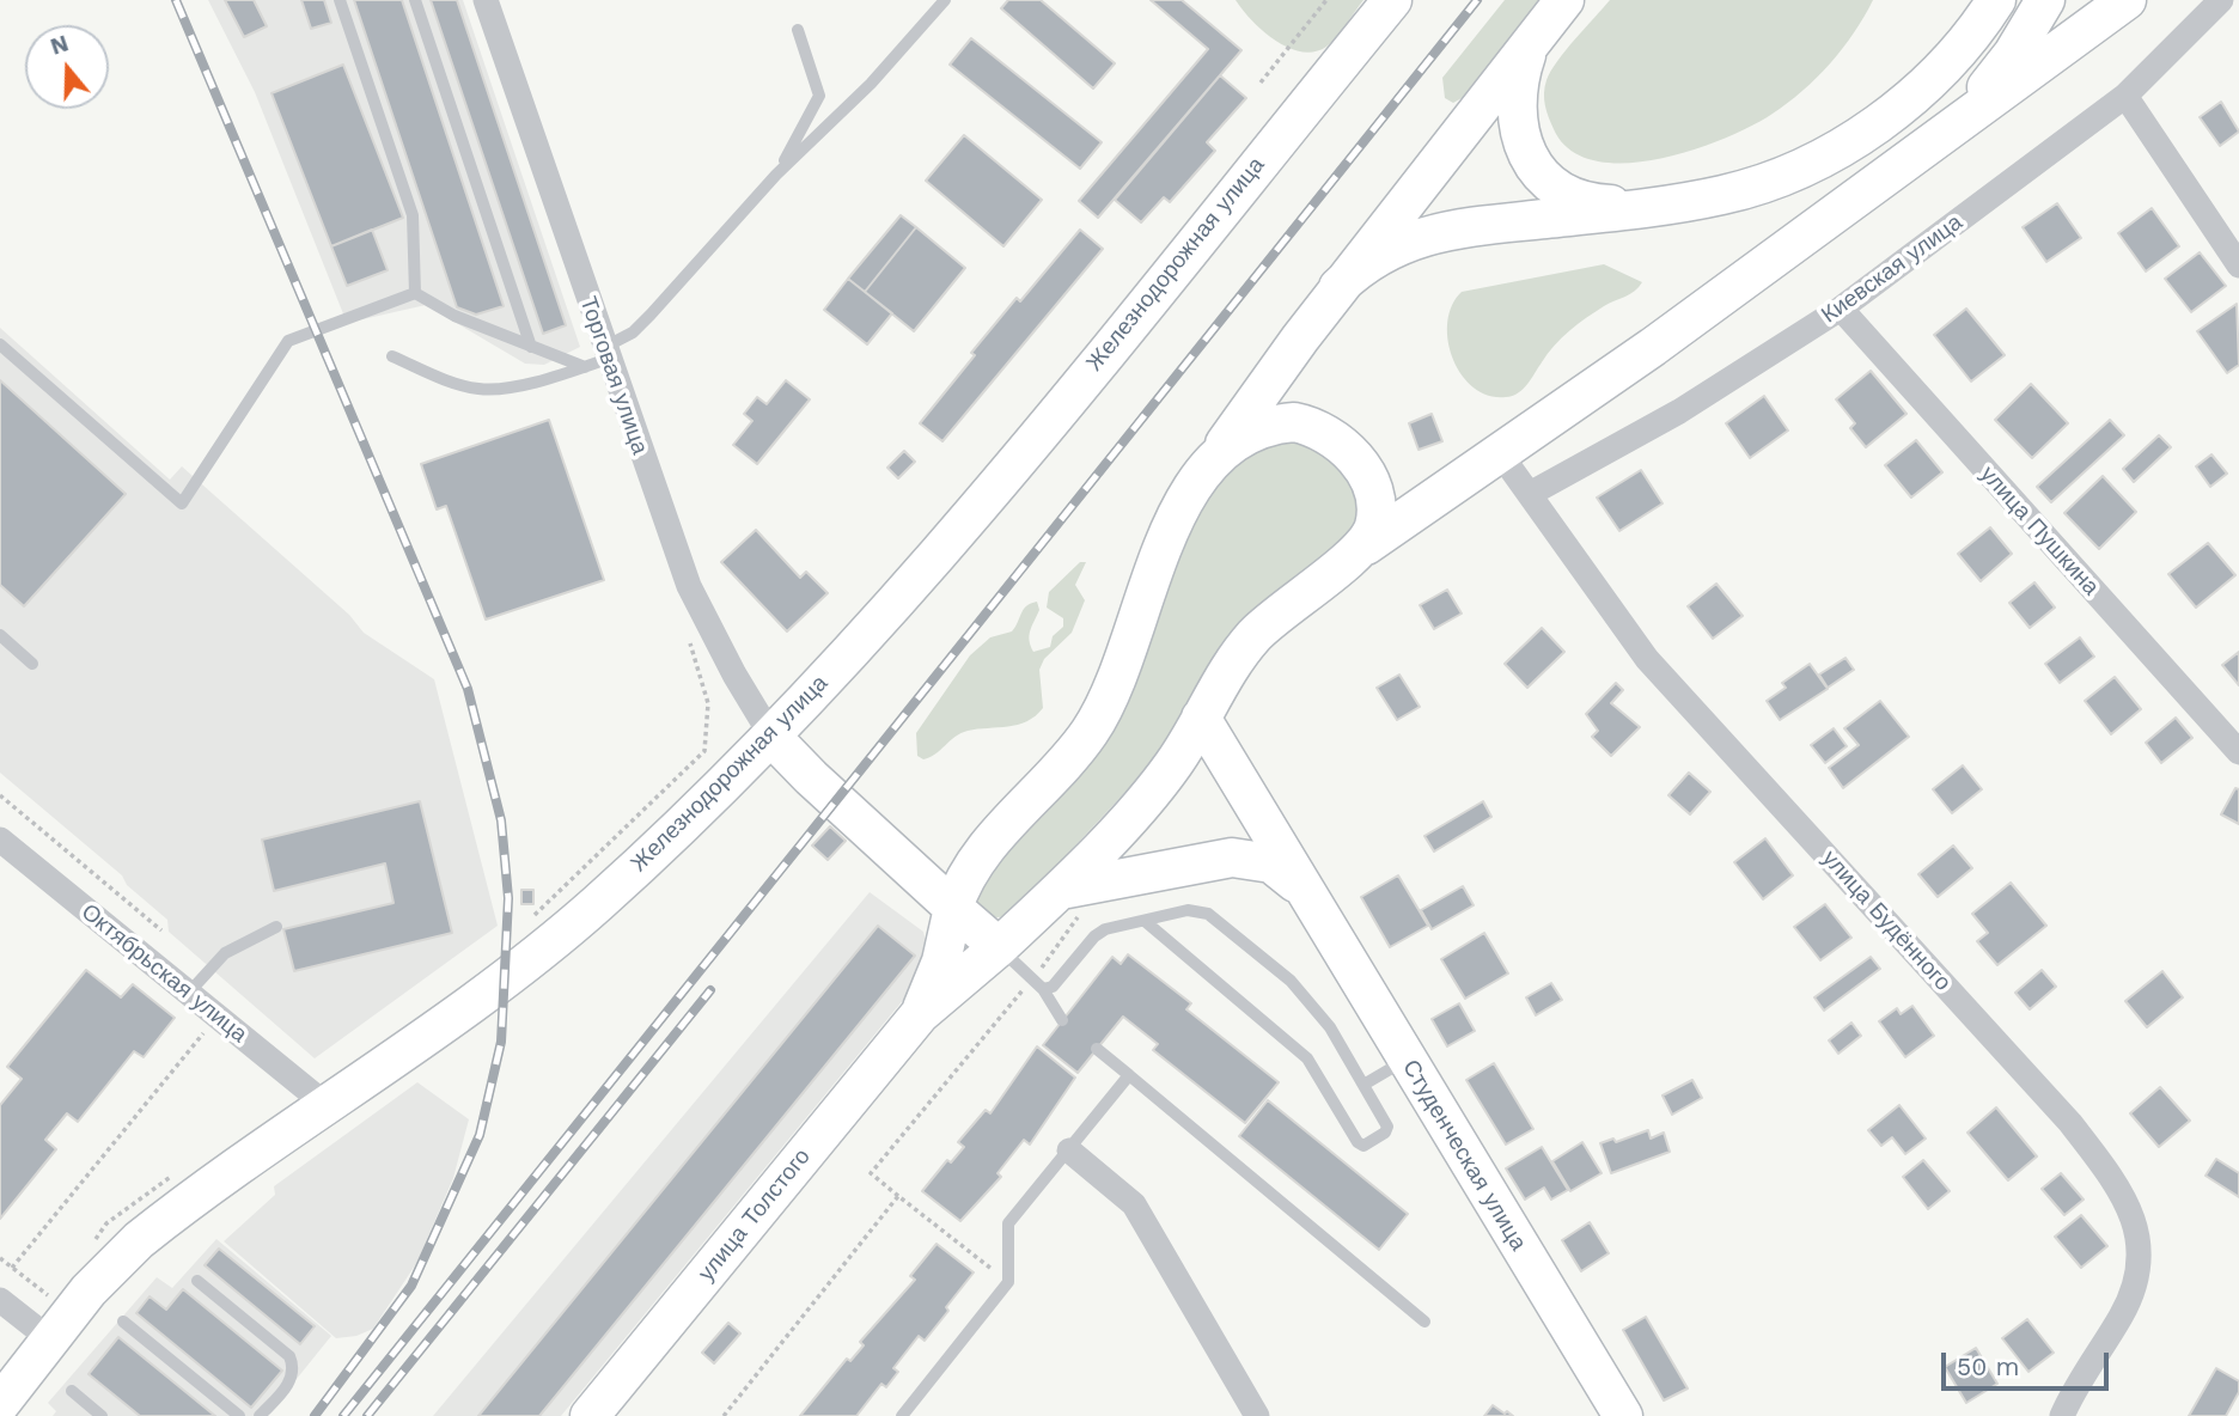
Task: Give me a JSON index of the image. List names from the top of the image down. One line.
{"streets":{"street":["Железнодорожная улица","Киевская улица","Торговая улица","улица Пушкина","улица Будённого","Октябрьская улица","Студенческая улица","улица Толстого"]},"crossings":[["Железнодорожная улица","Торговая улица"],["Железнодорожная улица","Октябрьская улица"],["Киевская улица","улица Пушкина"],["Киевская улица","улица Будённого"]],"scale_bar":"50 m","north":"top"}
